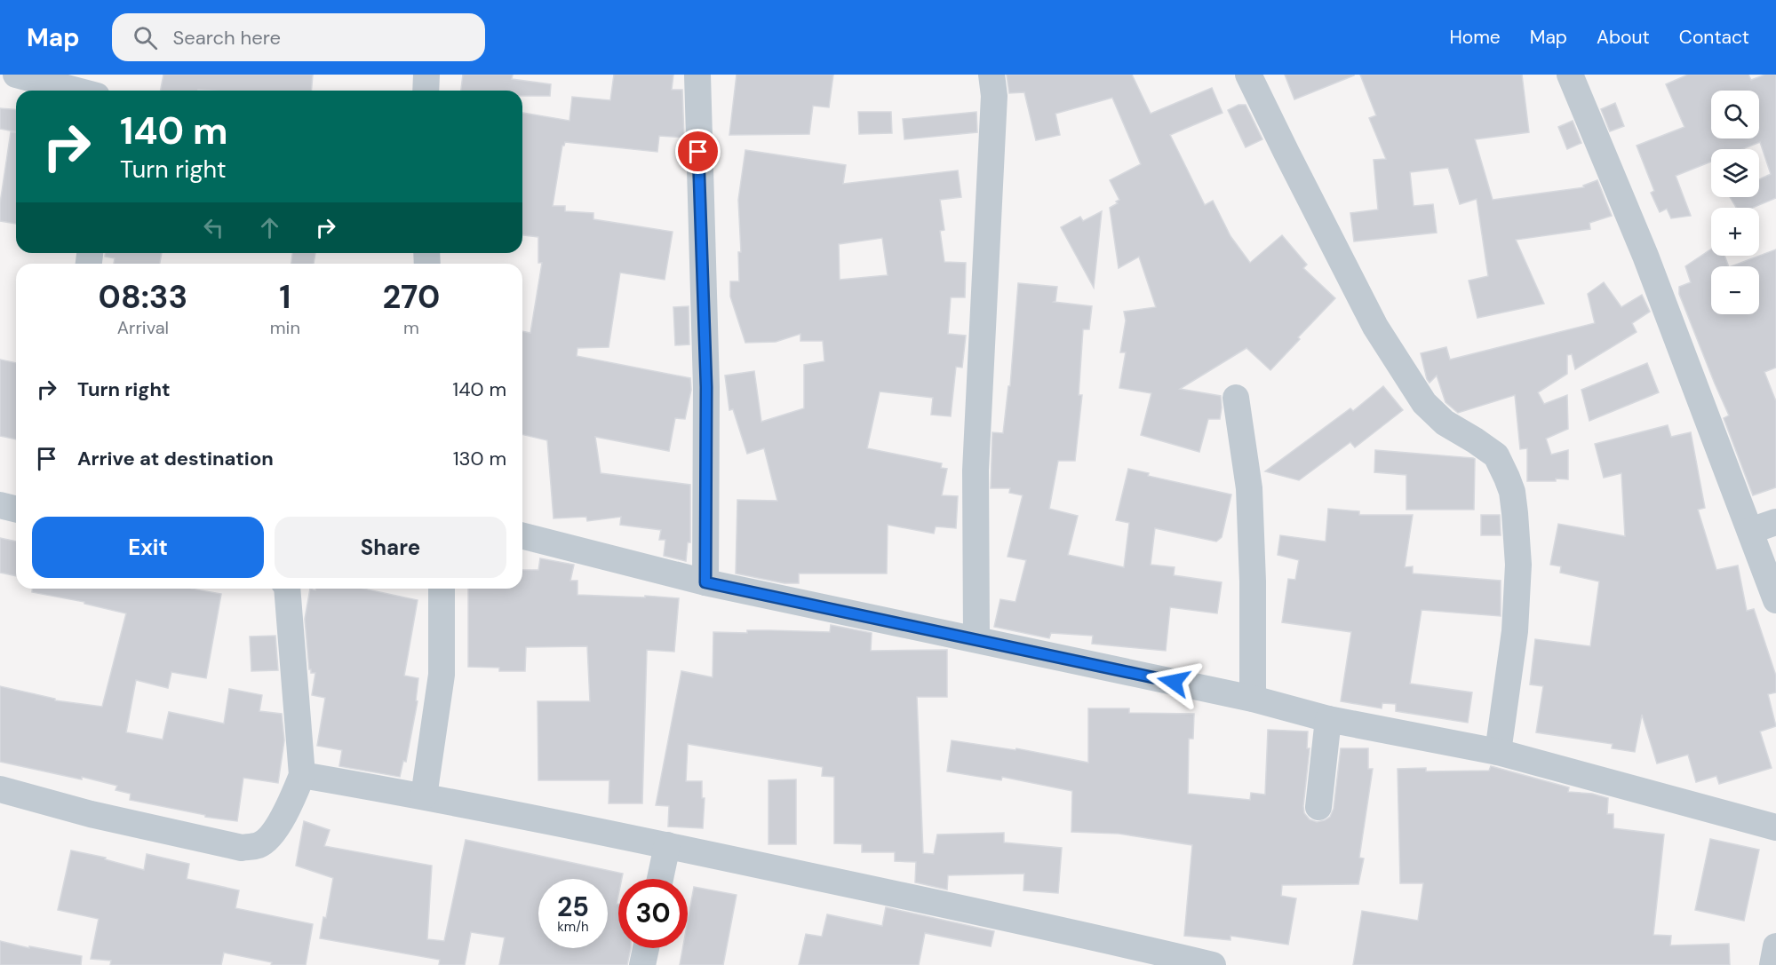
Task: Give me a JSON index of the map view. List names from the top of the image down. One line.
{"page":{"header":"Map","search":"Search here","nav":["Home","Map","About","Contact"],"map_buttons":["+","−"],"turn":["140 m","Turn right"],"eta":["08:33","Arrival","1","min","270","m"],"list":[{"name":"Turn right","value":"140 m"},{"name":"Arrive at destination","value":"130 m"}],"buttons":["Exit","Share"],"speed":"25 km/h","limit":"30"}}
